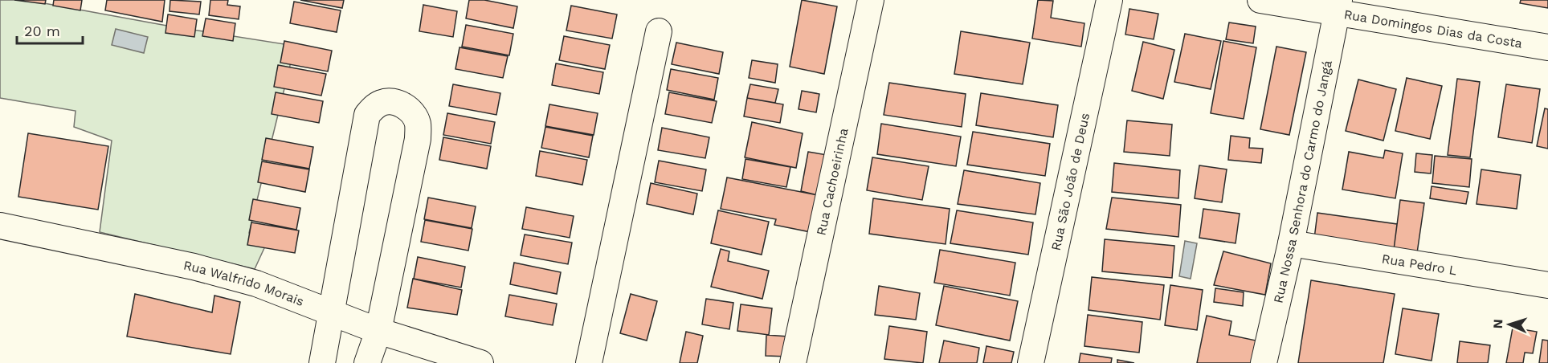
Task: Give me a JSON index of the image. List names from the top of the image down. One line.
{"streets":{"street":["Rua Domingos Dias da Costa","Rua Cachoeirinha","Rua São João de Deus","Rua Nossa Senhora do Carmo do Jangá","Rua Pedro L","Rua Walfrido Morais"]},"crossings":[["Rua Domingos Dias da Costa","Rua Nossa Senhora do Carmo do Jangá"],["Rua Nossa Senhora do Carmo do Jangá","Rua Pedro L"]],"scale_bar":"20 m","north":"left"}
